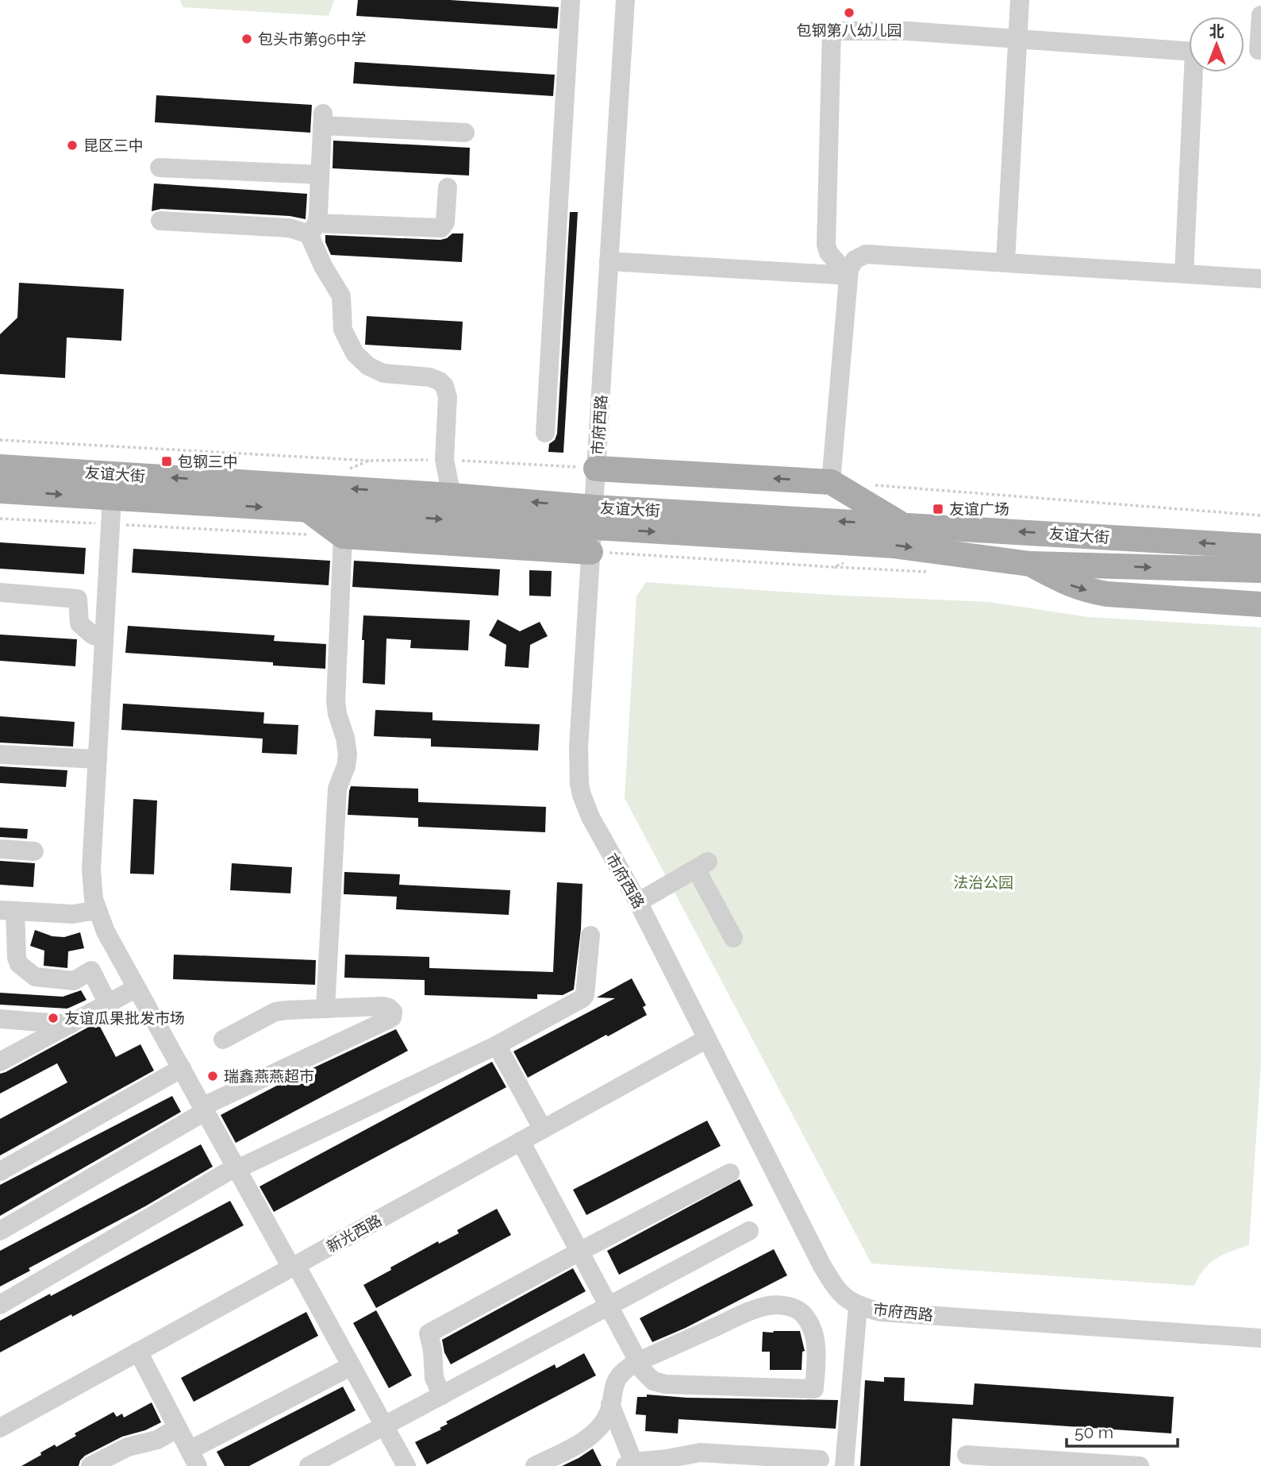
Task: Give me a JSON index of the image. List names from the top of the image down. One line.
{"streets":{"main road":["友谊大街"],"street":["市府西路","新光西路"]},"crossings":[["市府西路","友谊大街"],["市府西路","新光西路"]],"parks":["法治公园"],"places":{"other":["包钢第八幼儿园","包头市第96中学","昆区三中","友谊瓜果批发市场","瑞鑫燕燕超市"],"transit":["包钢三中","友谊广场"]},"scale_bar":"50 m","north":"top"}
